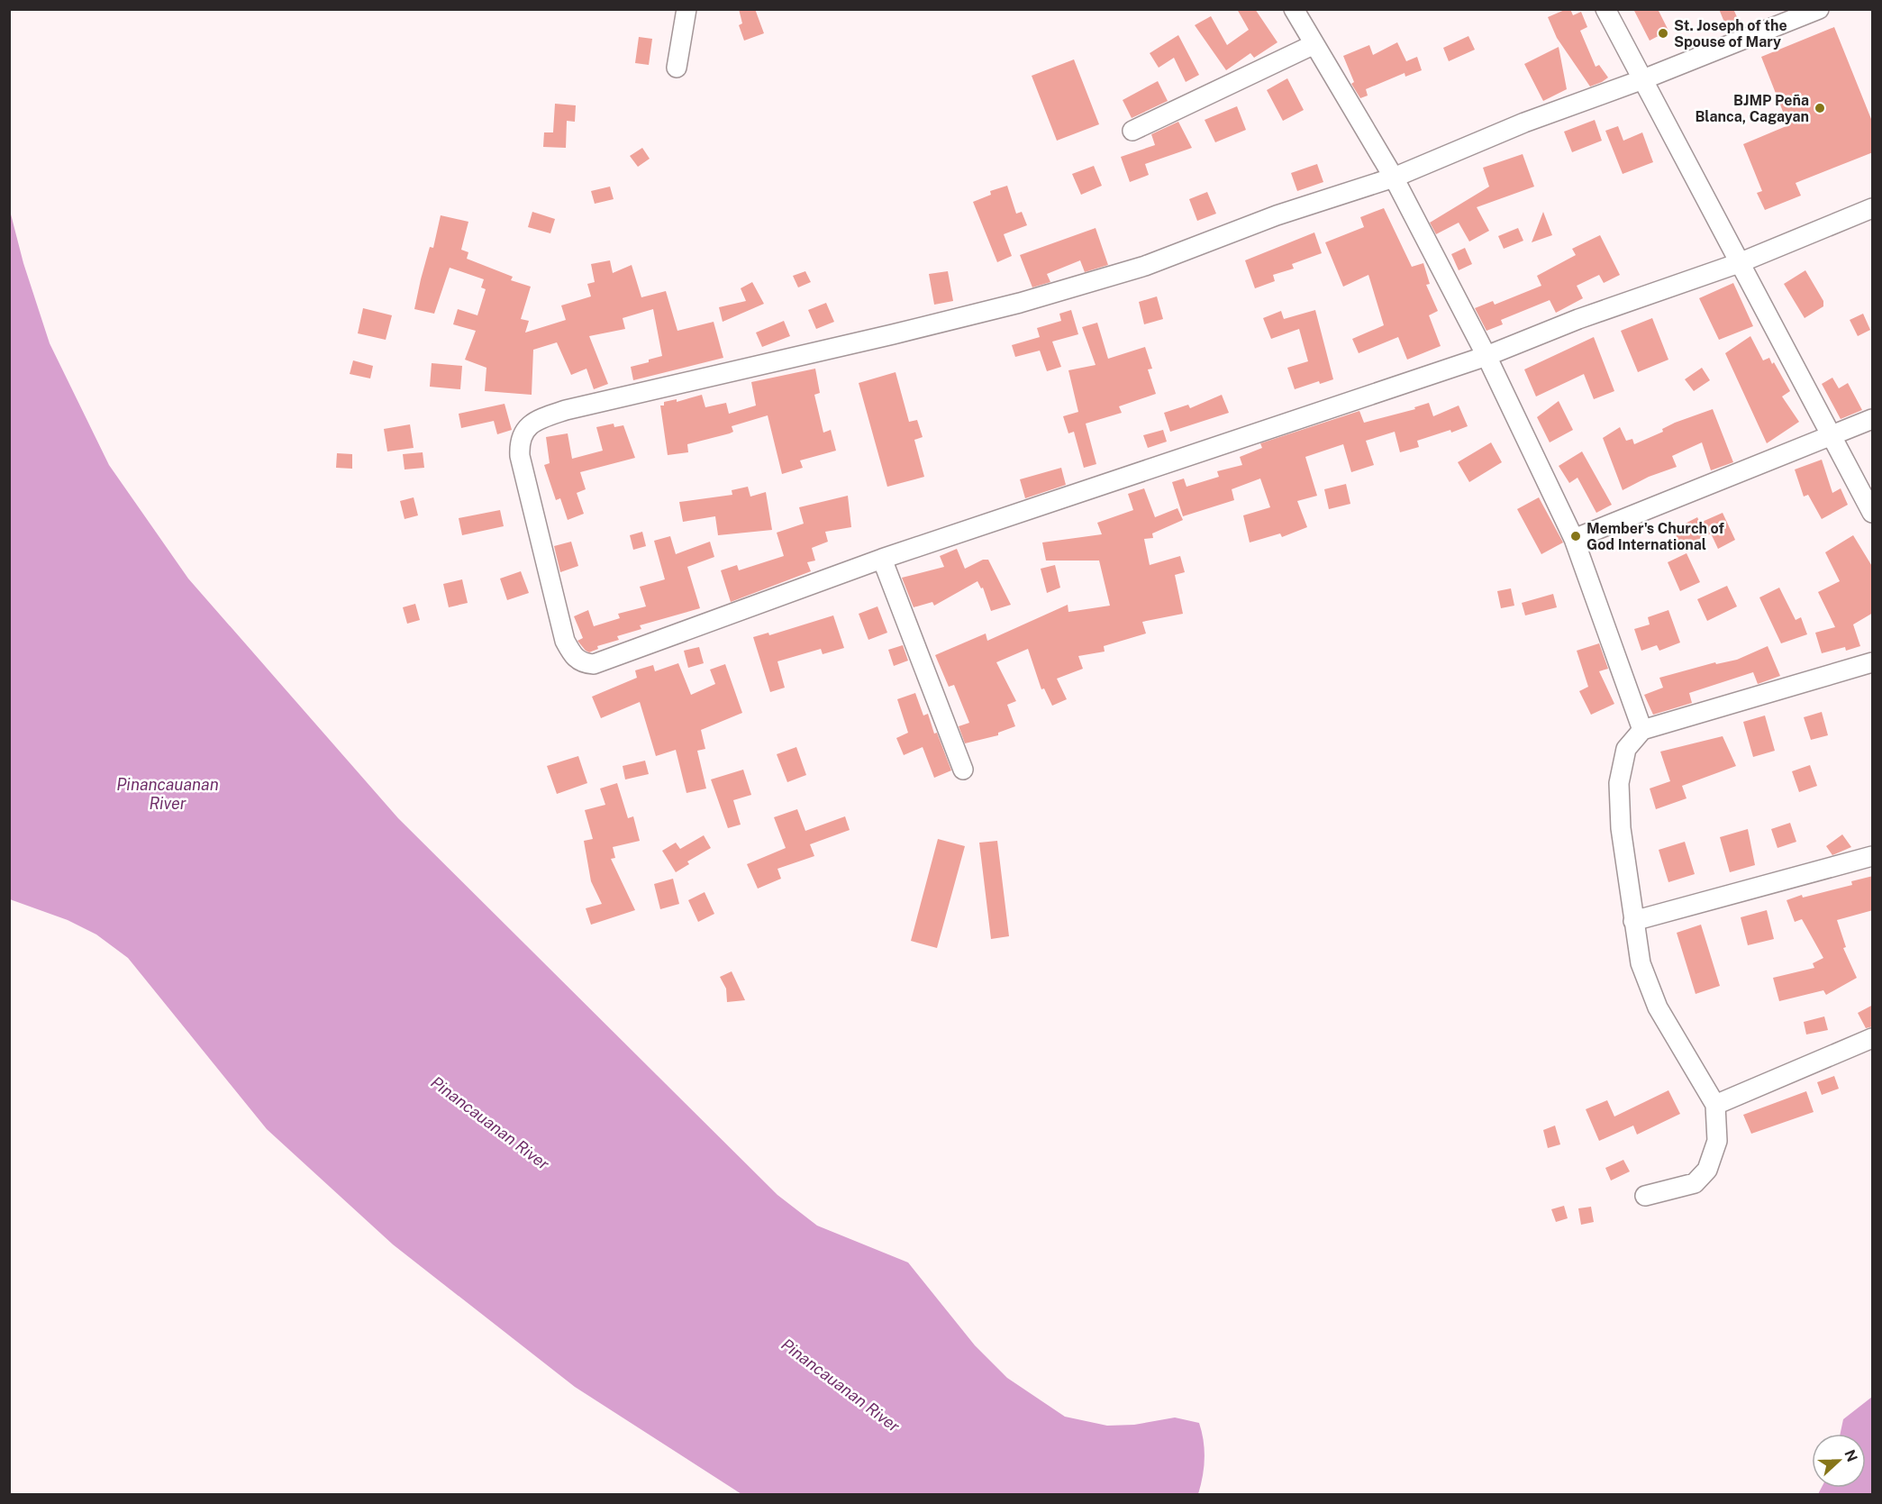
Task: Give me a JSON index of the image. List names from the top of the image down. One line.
{"water":["Pinancauanan River"],"places":["St. Joseph of the Spouse of Mary","BJMP Peña Blanca, Cagayan","Member's Church of God International"],"north":"right"}
